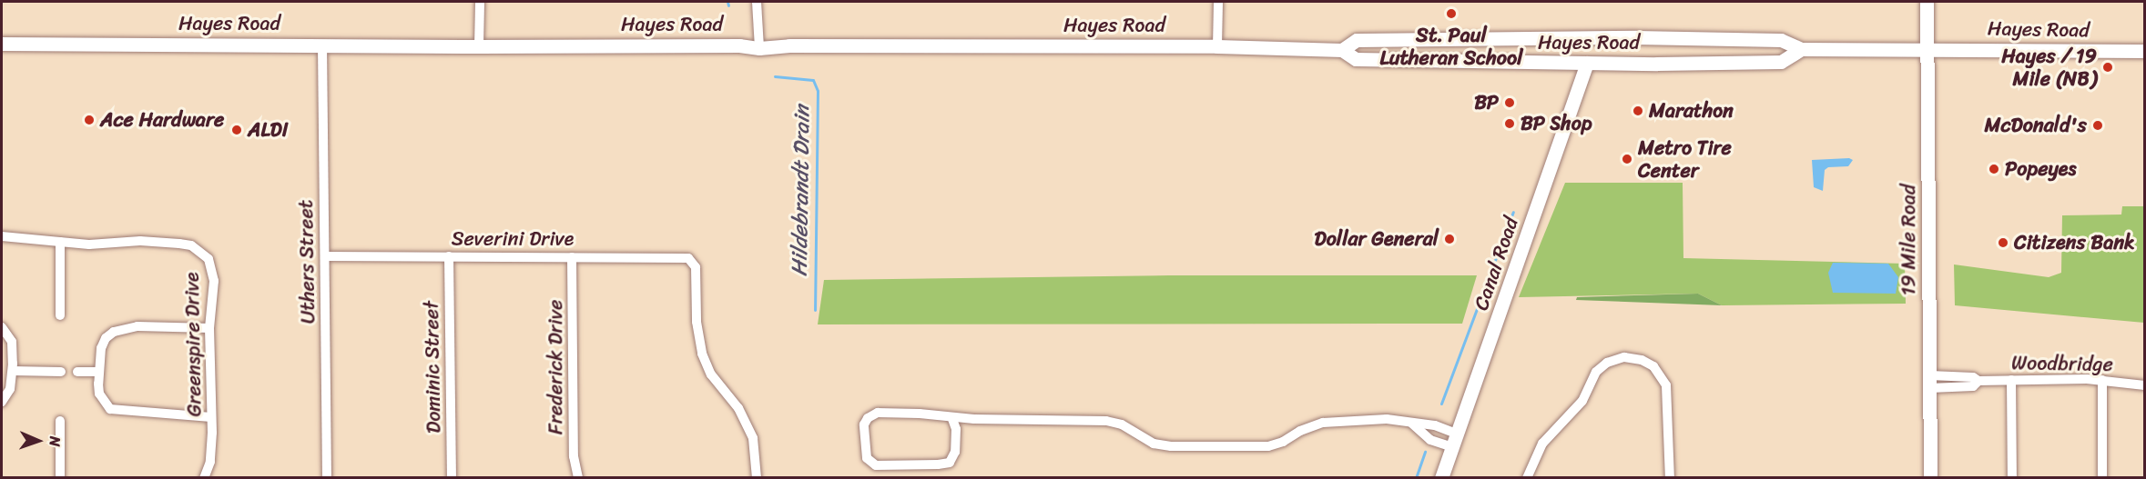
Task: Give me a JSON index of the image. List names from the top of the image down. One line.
{"streets":{"street":["Hayes Road","Severini Drive","19 Mile Road","Uthers Street","Canal Road","Greenspire Drive","Woodbridge","Dominic Street","Frederick Drive"]},"crossings":[["Hayes Road","19 Mile Road"],["Hayes Road","Uthers Street"],["Hayes Road","Canal Road"],["Severini Drive","Uthers Street"],["Severini Drive","Dominic Street"],["Severini Drive","Frederick Drive"],["19 Mile Road","Woodbridge"]],"water":["Hildebrandt Drain"],"places":["St. Paul Lutheran School","Hayes / 19 Mile (NB)","BP","Marathon","Ace Hardware","BP Shop","McDonald's","ALDI","Metro Tire Center","Popeyes","Dollar General","Citizens Bank"],"north":"right"}
